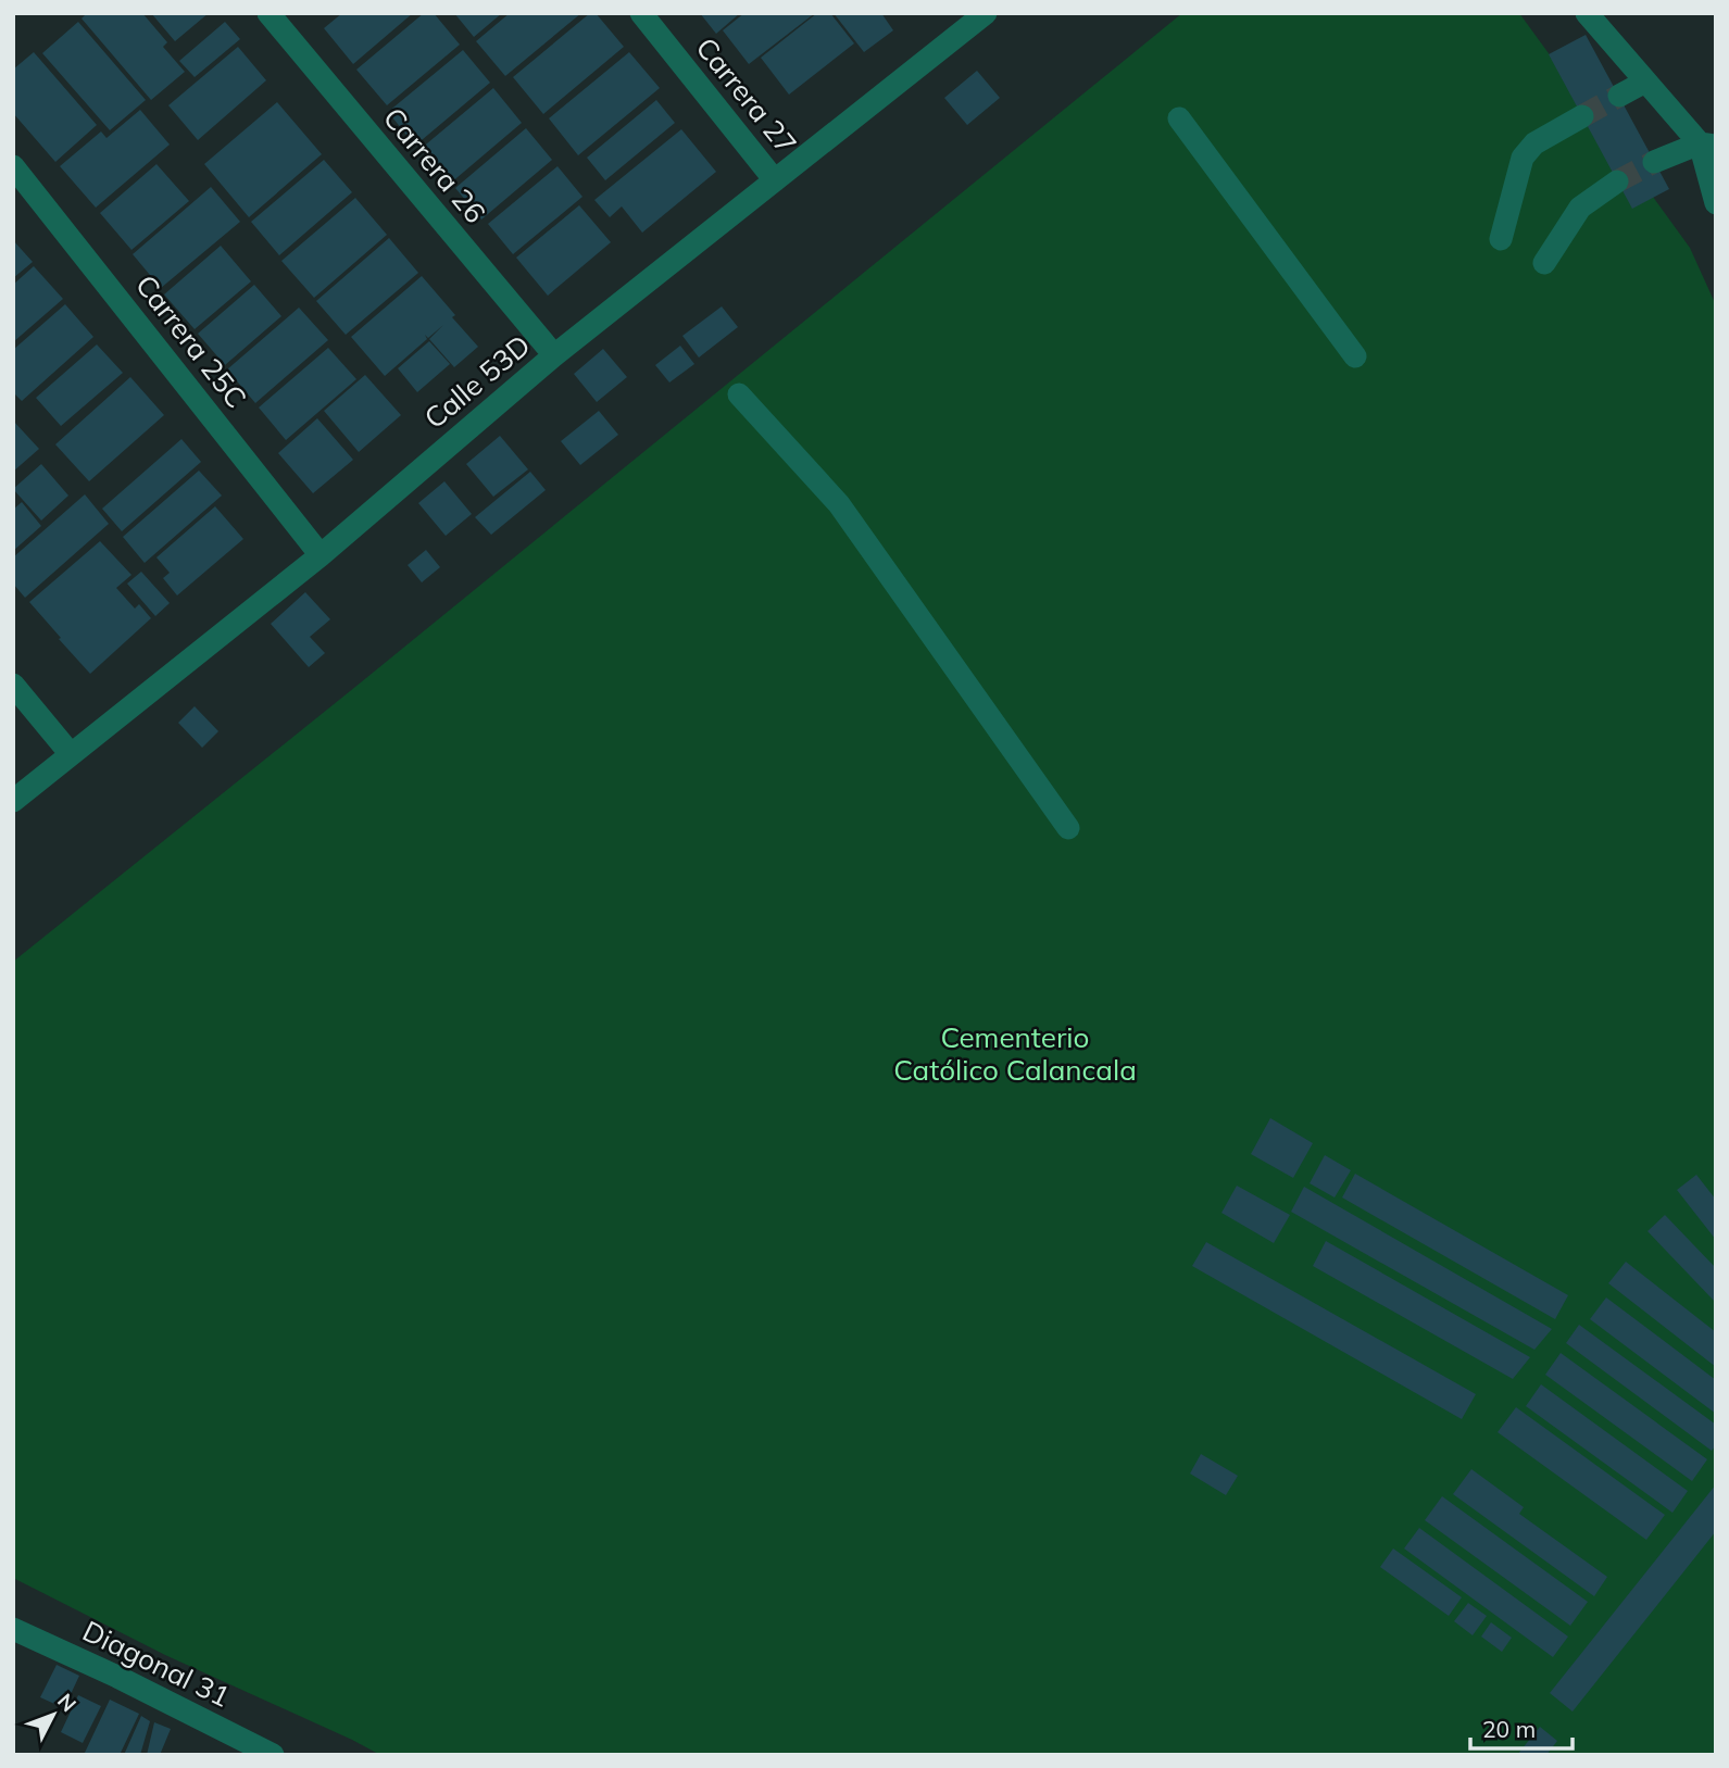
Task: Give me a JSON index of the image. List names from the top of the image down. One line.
{"streets":{"street":["Carrera 27","Carrera 26","Carrera 25C","Calle 53D","Diagonal 31"]},"crossings":[["Carrera 27","Calle 53D"],["Carrera 26","Calle 53D"],["Carrera 25C","Calle 53D"]],"parks":["Cementerio Católico Calancala"],"scale_bar":"20 m","north":"top right"}
